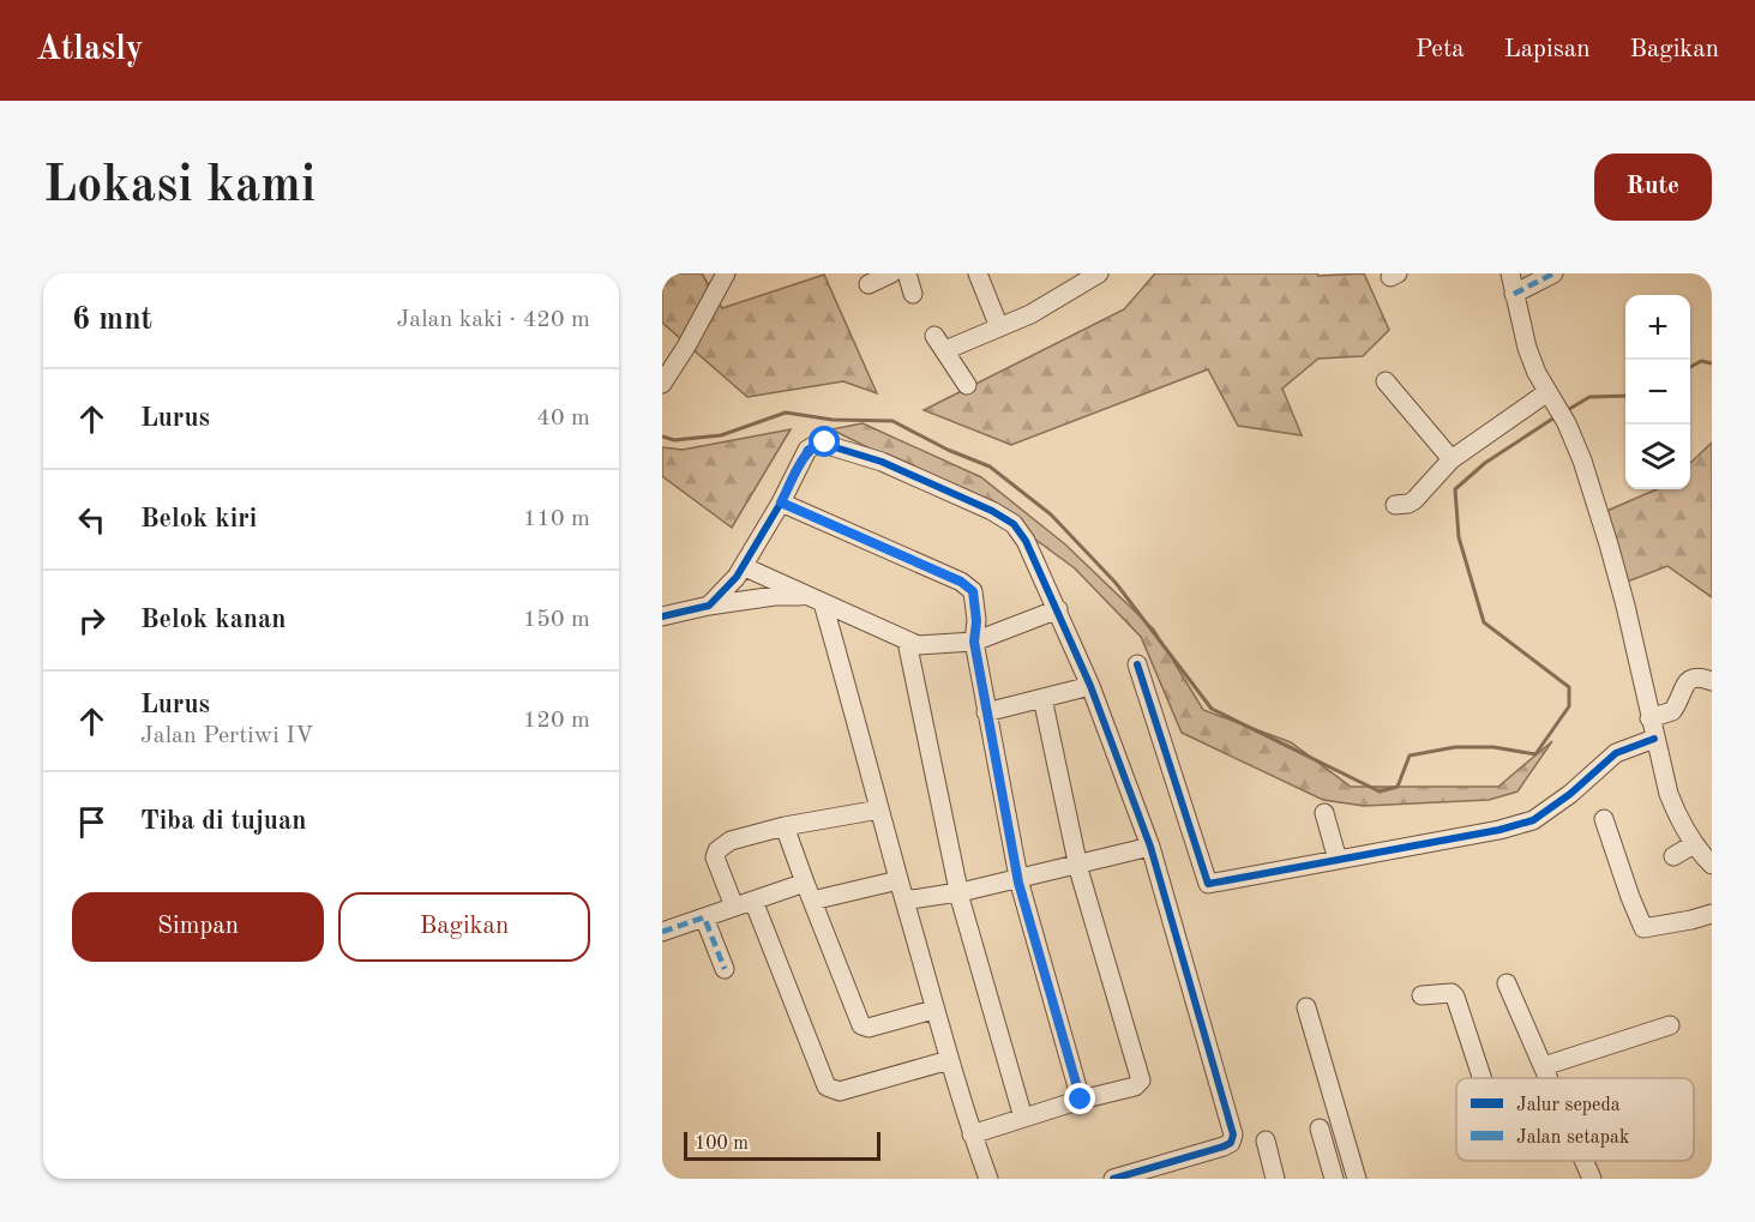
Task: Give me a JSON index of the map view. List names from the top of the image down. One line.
{"legend":["Jalur sepeda","Jalan setapak"],"scale_bar":"100 m","page":{"header":"Atlasly","nav":["Peta","Lapisan","Bagikan"],"buttons":["Rute",["Simpan","Bagikan"]],"title":"Lokasi kami","heading":["6 mnt","Jalan kaki · 420 m"],"map_buttons":["+","−"],"list":[["Lurus","40 m"],["Belok kiri","110 m"],["Belok kanan","150 m"],["Lurus","Jalan Pertiwi IV","120 m"],"Tiba di tujuan"],"scale":"100 m"}}
